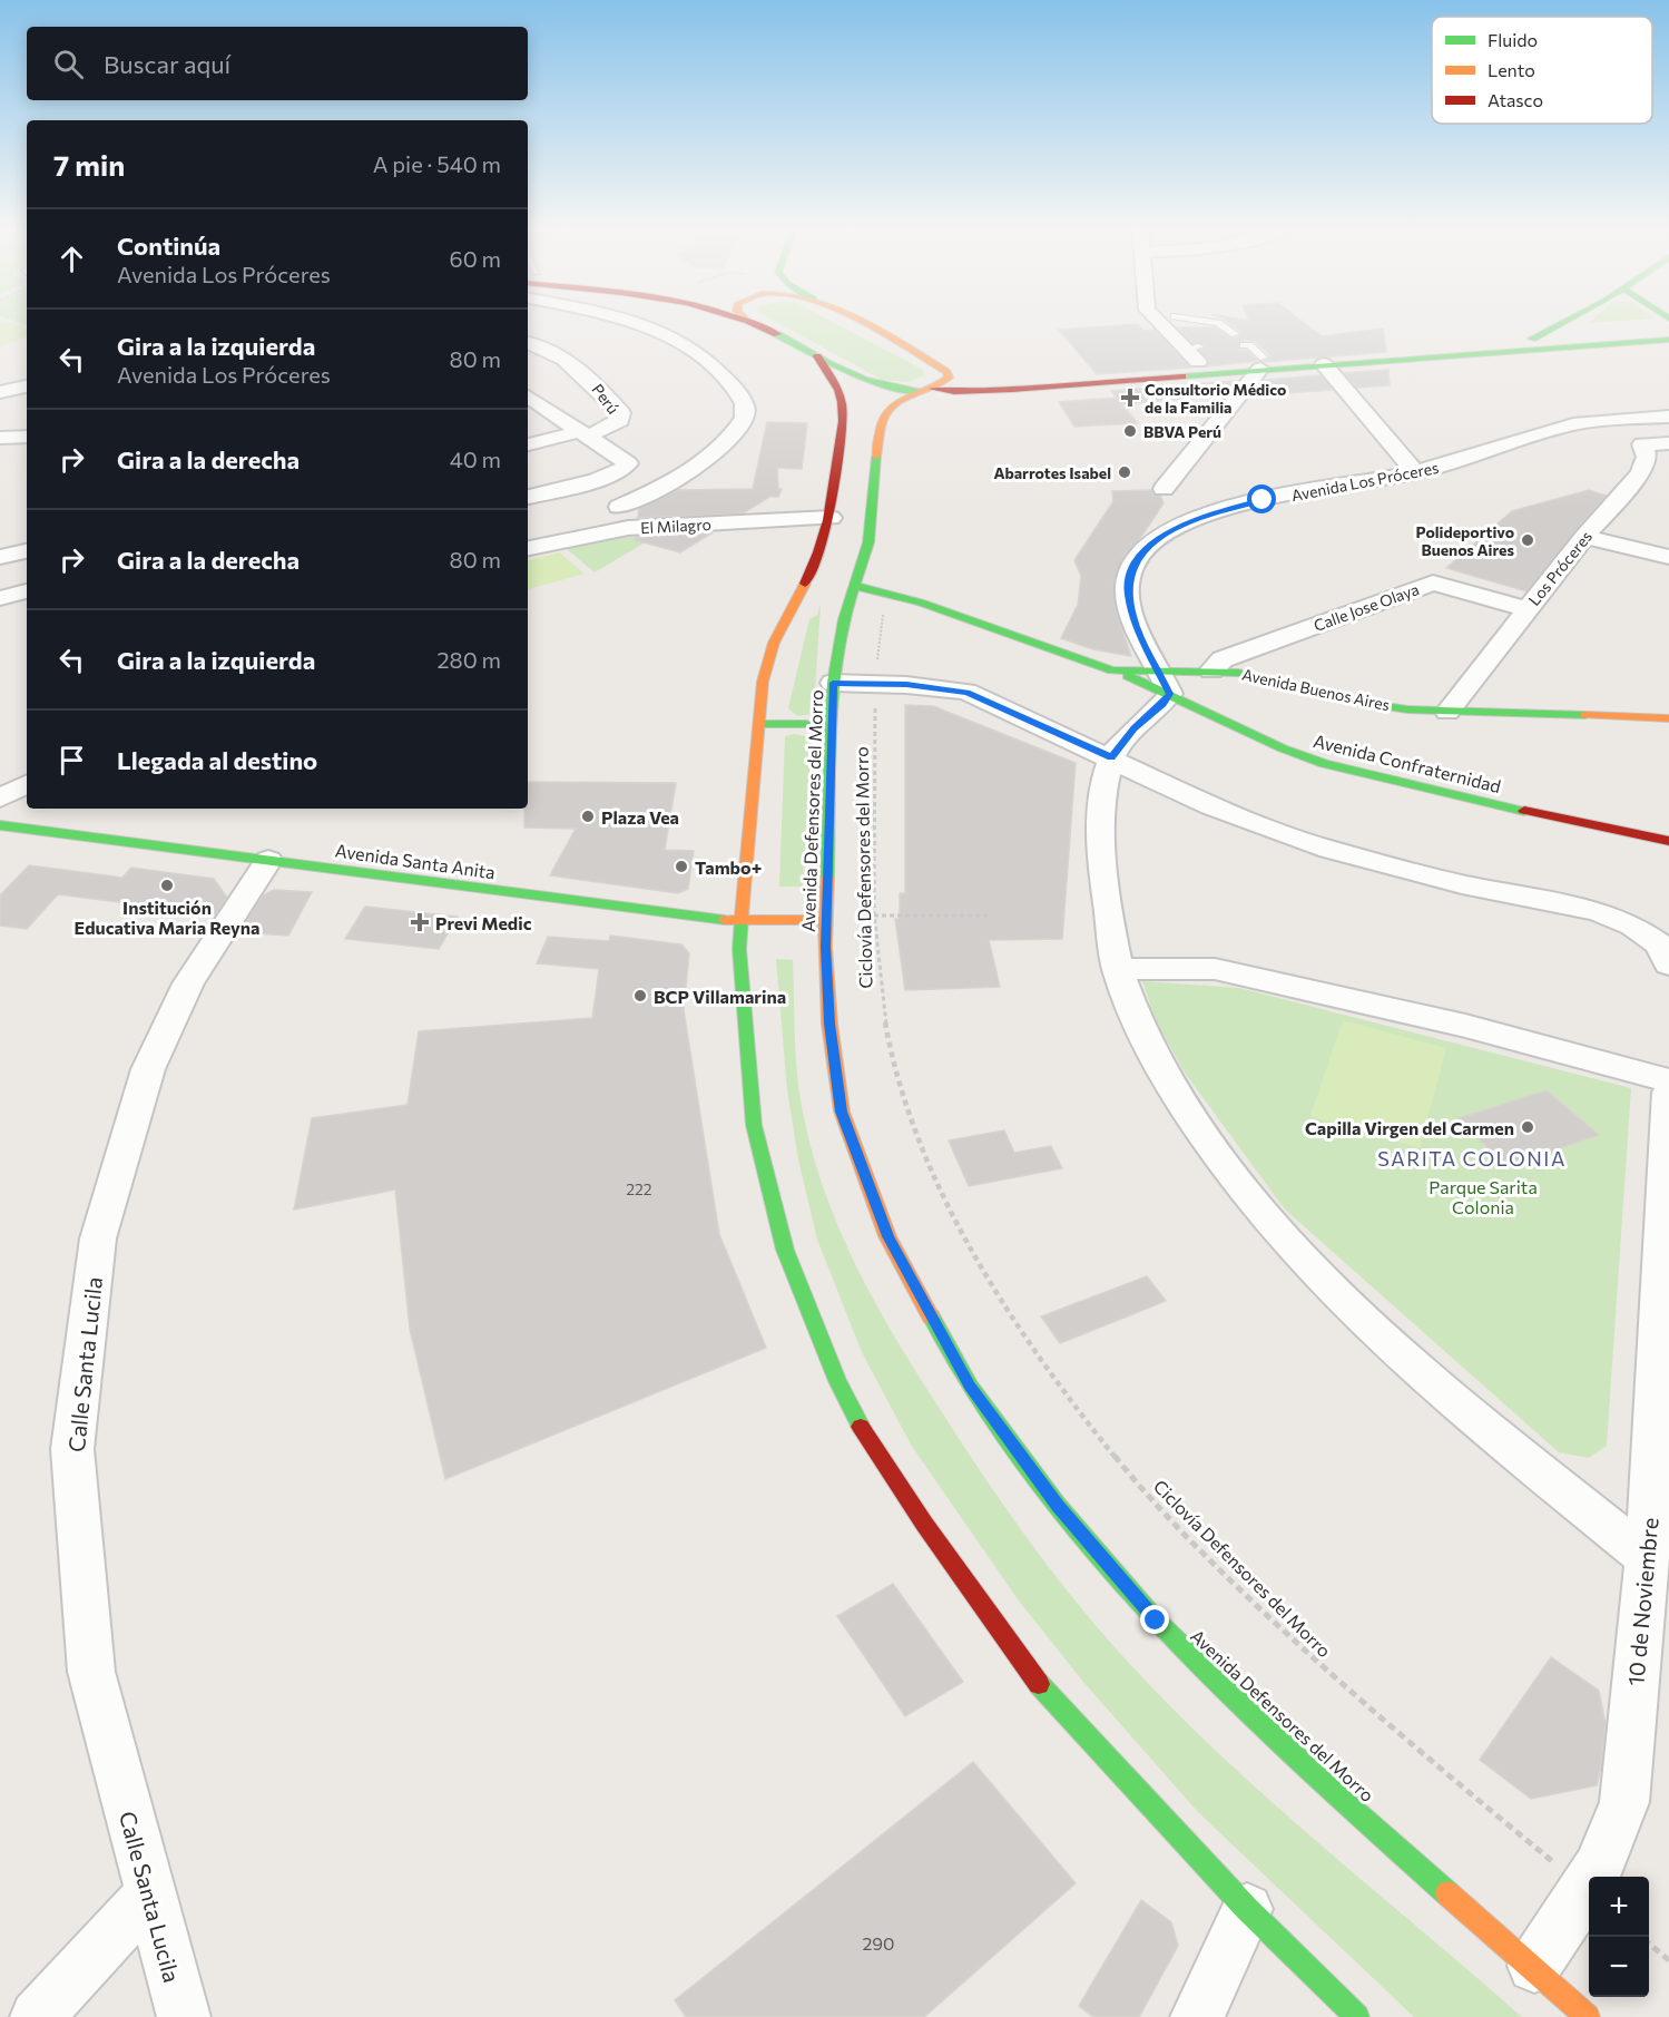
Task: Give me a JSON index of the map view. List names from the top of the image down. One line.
{"streets":{"main road":["Avenida Buenos Aires","Avenida Confraternidad","Avenida Defensores del Morro","Avenida Santa Anita"],"street":["Perú","Avenida Los Próceres","El Milagro","Los Próceres","Calle Jose Olaya","Calle Santa Lucila","10 de Noviembre"],"path":["Ciclovía Defensores del Morro"]},"crossings":[["Avenida Los Próceres","Avenida Buenos Aires"],["Avenida Los Próceres","Avenida Confraternidad"],["Los Próceres","Calle Jose Olaya"],["Los Próceres","Avenida Buenos Aires"],["Calle Jose Olaya","Avenida Buenos Aires"],["Avenida Buenos Aires","Avenida Confraternidad"],["Avenida Buenos Aires","Avenida Defensores del Morro"],["Avenida Buenos Aires","Ciclovía Defensores del Morro"],["Avenida Defensores del Morro","Avenida Santa Anita"],["Avenida Defensores del Morro","10 de Noviembre"],["Avenida Santa Anita","Calle Santa Lucila"],["Ciclovía Defensores del Morro","10 de Noviembre"]],"districts":["SARITA COLONIA"],"parks":["Parque Sarita Colonia"],"places":{"health":["Consultorio Médico de la Familia","Previ Medic"],"other":["BBVA Perú","Abarrotes Isabel","Polideportivo Buenos Aires","Plaza Vea","Tambo+","Institución Educativa Maria Reyna","BCP Villamarina","Capilla Virgen del Carmen"]},"house_numbers":["222","290"],"legend":["Fluido","Lento","Atasco"],"page":{"search":"Buscar aquí","heading":["7 min","A pie · 540 m"],"list":[["Continúa","Avenida Los Próceres","60 m"],["Gira a la izquierda","Avenida Los Próceres","80 m"],["Gira a la derecha","40 m"],["Gira a la derecha","80 m"],["Gira a la izquierda","280 m"],"Llegada al destino"],"map_buttons":["+","−"]}}
